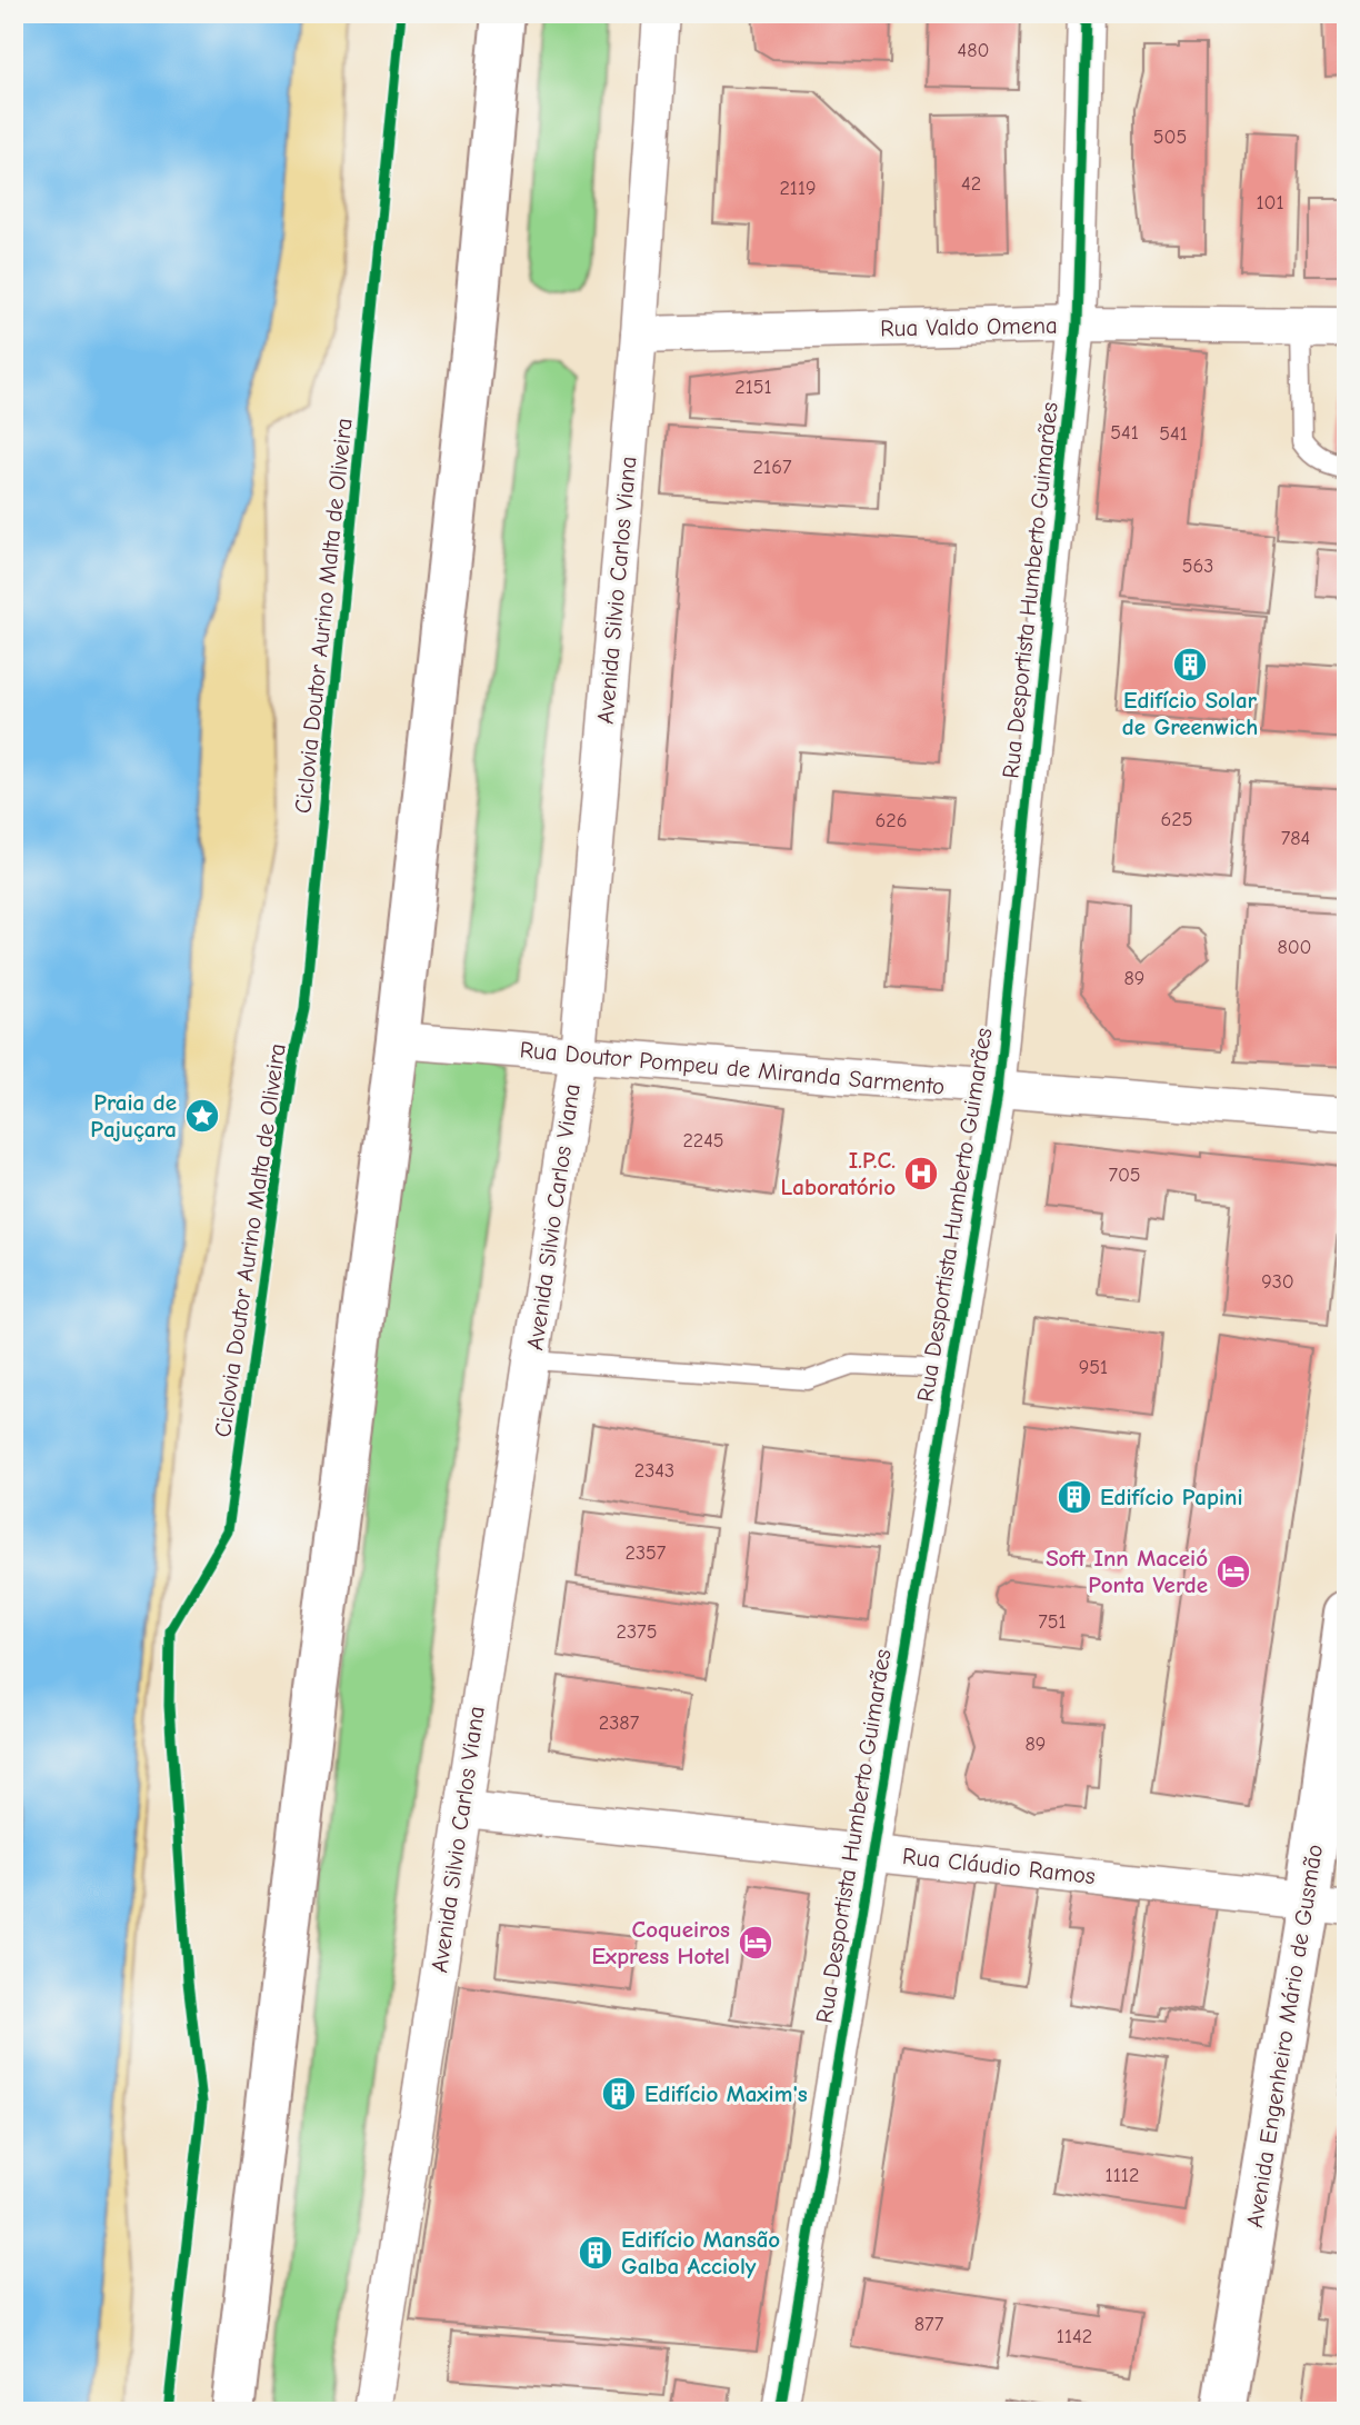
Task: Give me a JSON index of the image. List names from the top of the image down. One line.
{"streets":{"main road":["Avenida Engenheiro Mário de Gusmão"],"street":["Rua Valdo Omena","Avenida Silvio Carlos Viana","Rua Desportista Humberto Guimarães","Rua Doutor Pompeu de Miranda Sarmento","Rua Cláudio Ramos"],"cycle path":["Ciclovia Doutor Aurino Malta de Oliveira"]},"crossings":[["Rua Valdo Omena","Avenida Silvio Carlos Viana"],["Rua Valdo Omena","Rua Desportista Humberto Guimarães"],["Avenida Silvio Carlos Viana","Rua Doutor Pompeu de Miranda Sarmento"],["Avenida Silvio Carlos Viana","Rua Cláudio Ramos"],["Rua Desportista Humberto Guimarães","Rua Doutor Pompeu de Miranda Sarmento"],["Rua Desportista Humberto Guimarães","Rua Cláudio Ramos"],["Rua Cláudio Ramos","Avenida Engenheiro Mário de Gusmão"]],"places":{"building":["Edifício Solar de Greenwich","Edifício Papini","Edifício Maxim's","Edifício Mansão Galba Accioly"],"place":["Praia de Pajuçara"],"hospital":["I.P.C. Laboratório"],"hotel":["Soft Inn Maceió Ponta Verde","Coqueiros Express Hotel"]},"house_numbers":["480","505","42","2119","101","2151","541","541","2167","563","625","626","784","800","89","2245","705","930","951","2343","2357","751","2375","2387","89","1112","877","1142"]}
